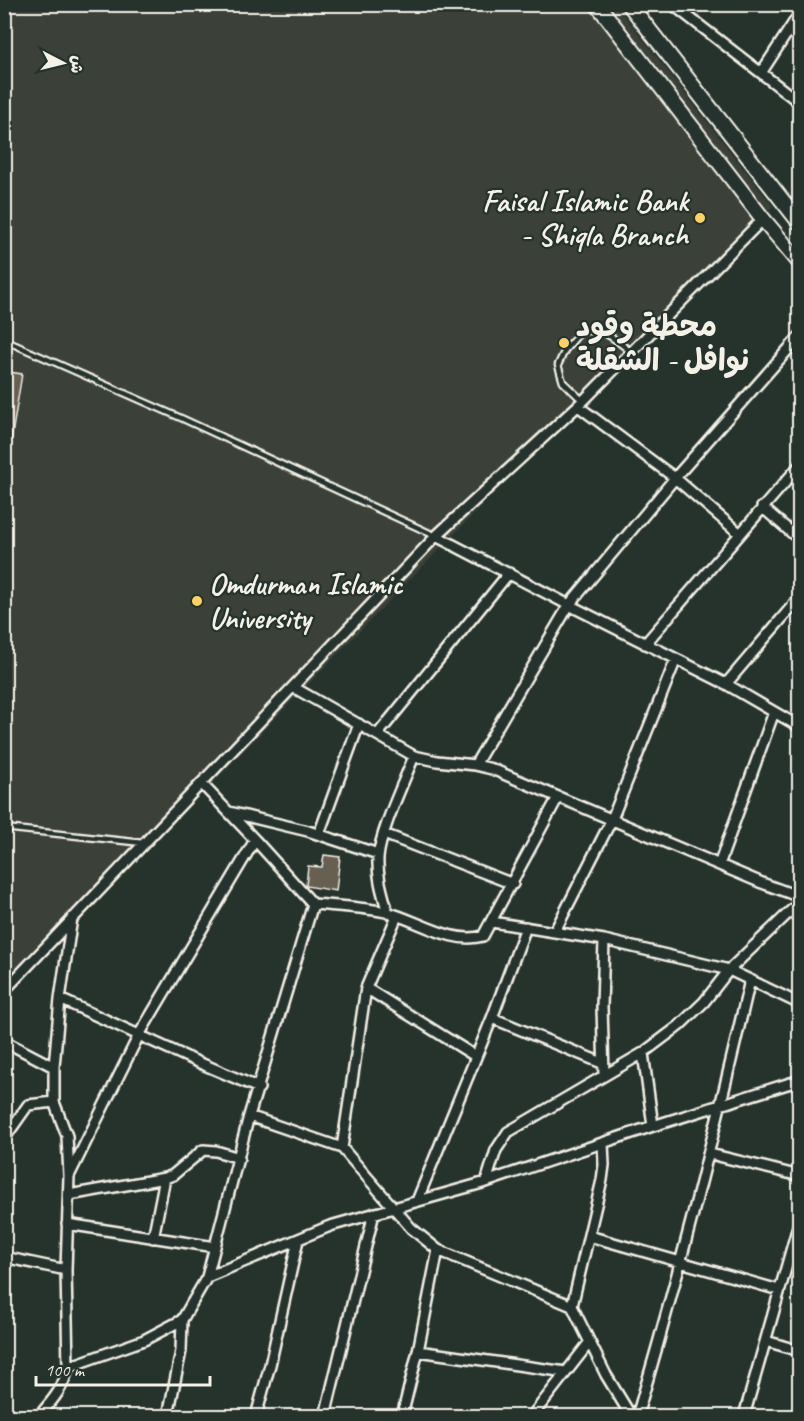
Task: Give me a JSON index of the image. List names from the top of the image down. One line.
{"places":["Faisal Islamic Bank - Shiqla Branch","محطة وقود نوافل - الشقلة","Omdurman Islamic University"],"scale_bar":"100 m","north":"right"}
